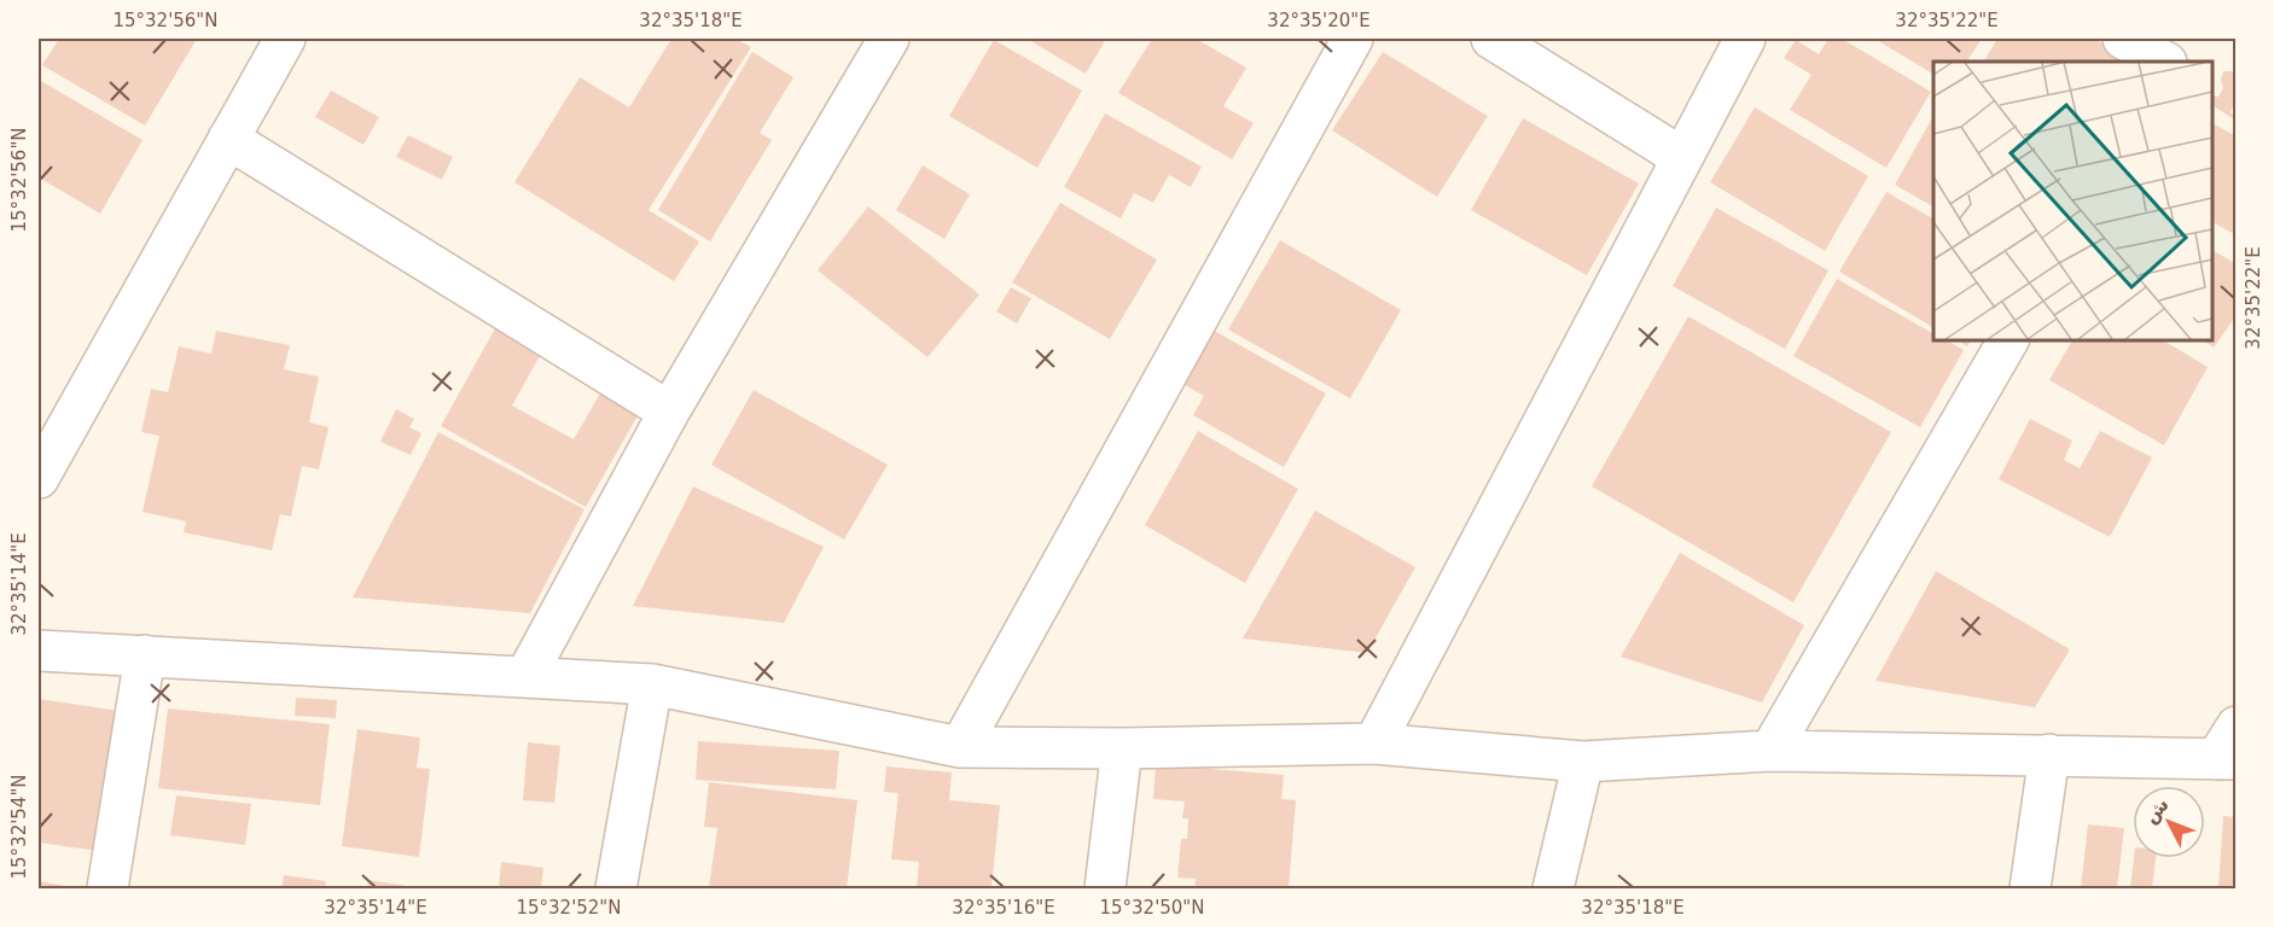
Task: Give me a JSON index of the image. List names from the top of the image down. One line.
{"north":"top left","coordinates":["15°32'56\"N","32°35'18\"E","32°35'20\"E","32°35'22\"E","32°35'14\"E","15°32'54\"N","15°32'52\"N","32°35'16\"E","15°32'50\"N"]}
